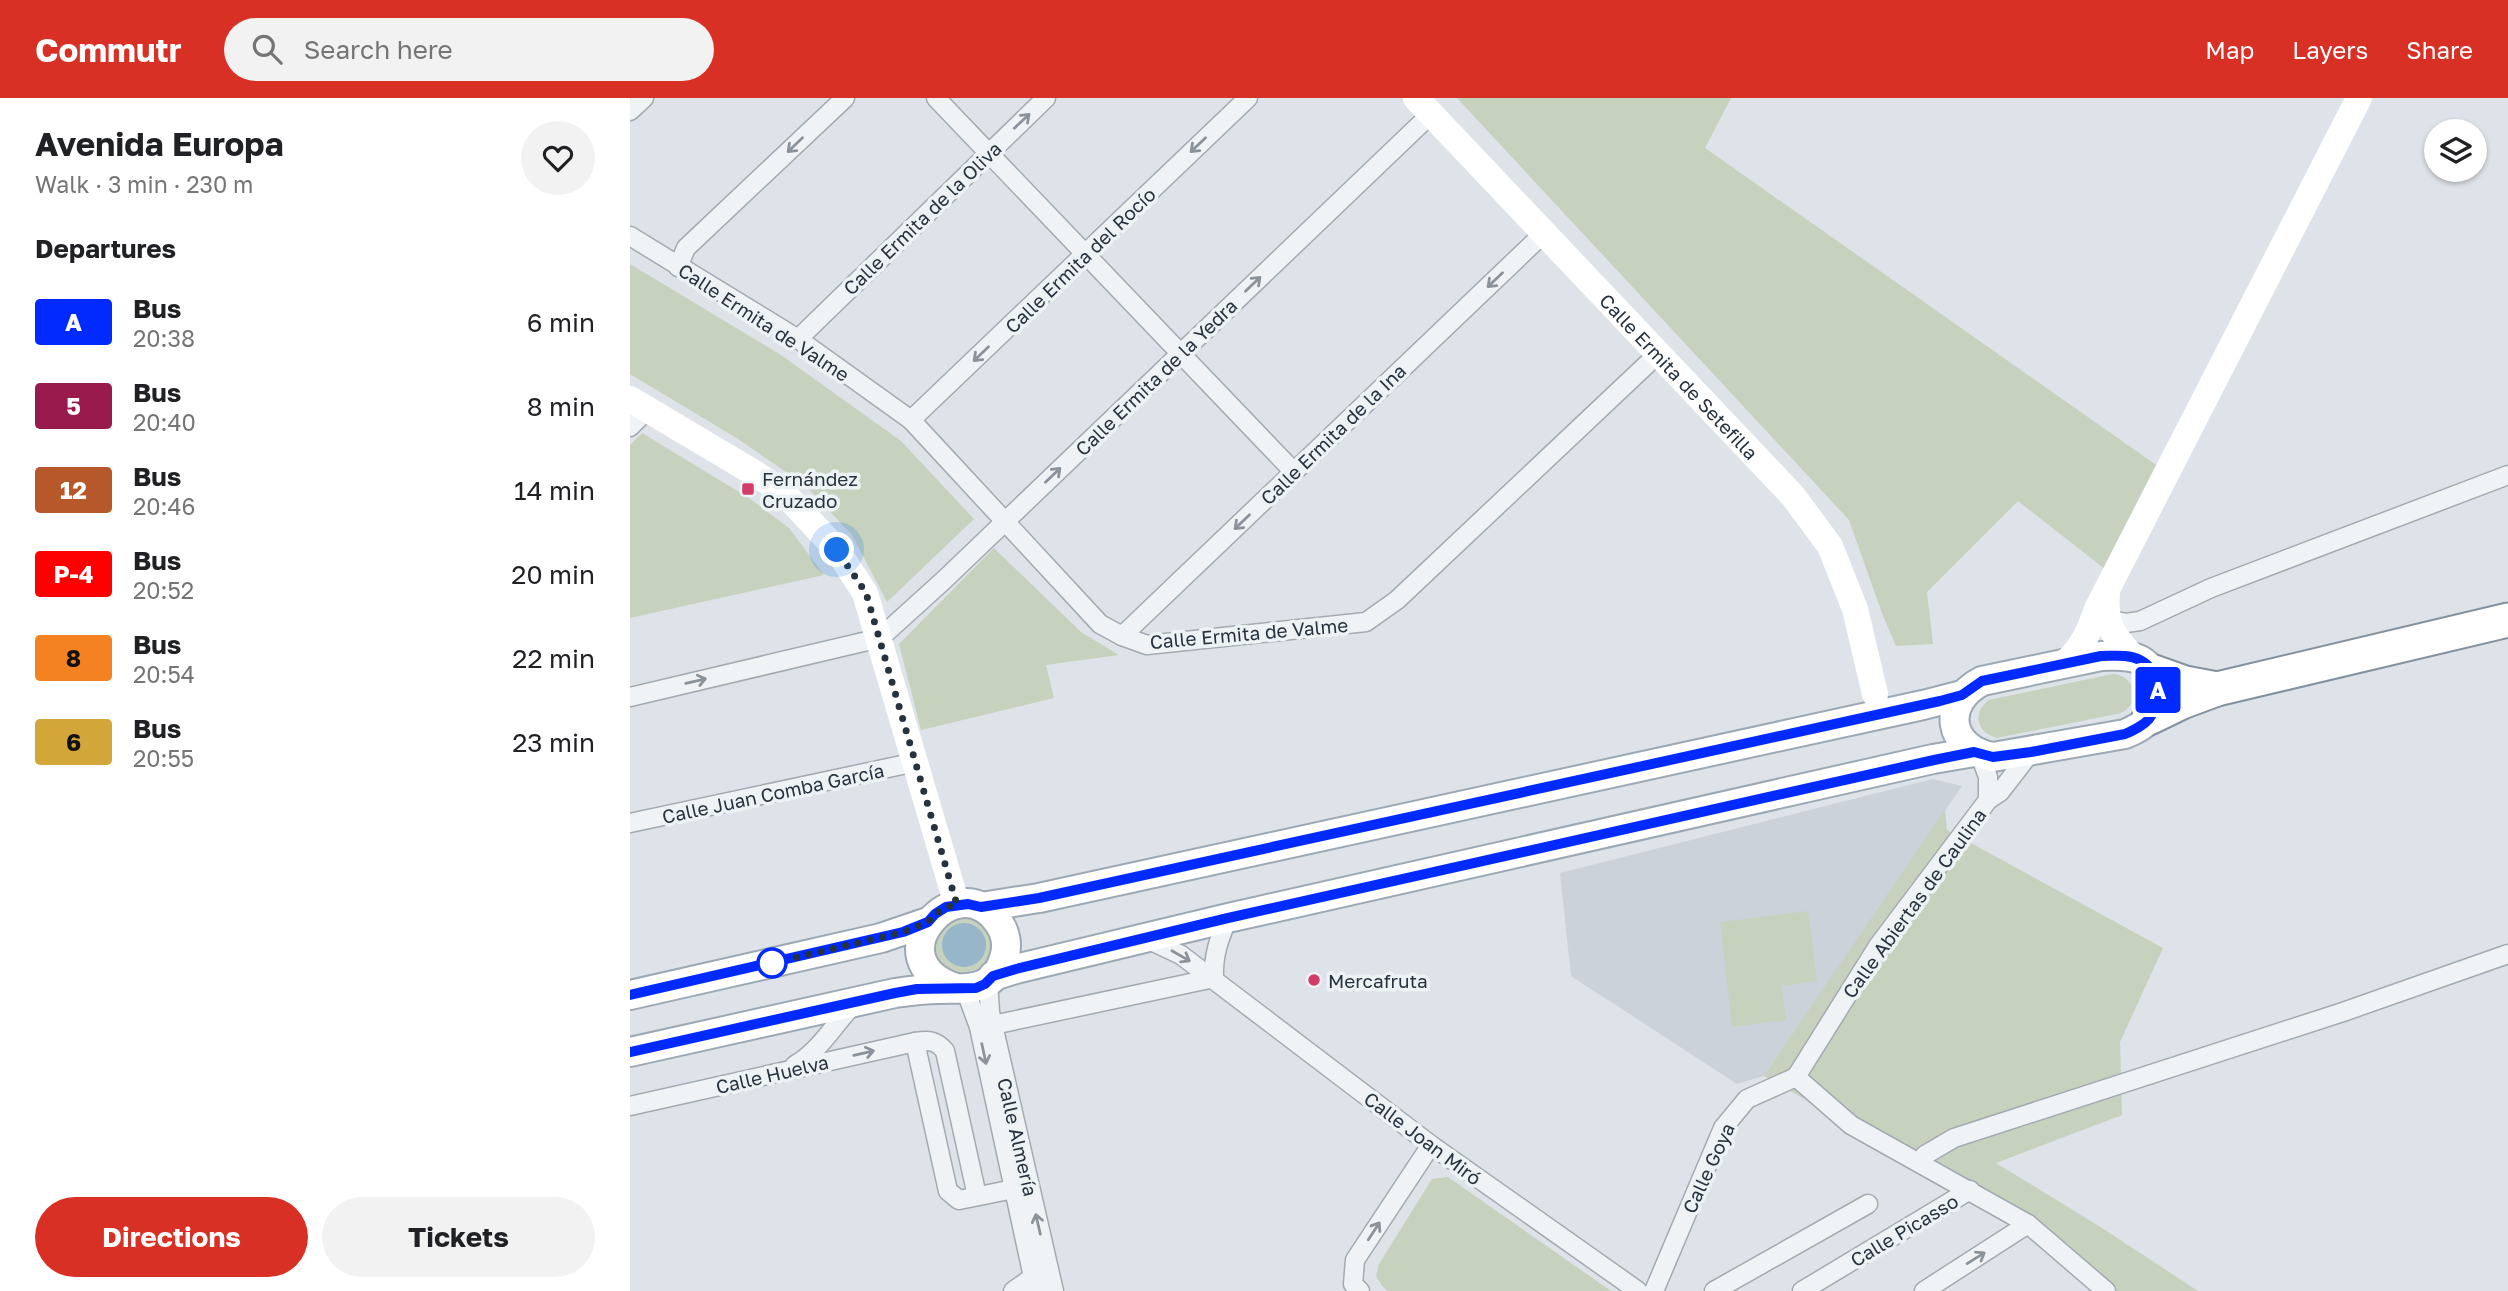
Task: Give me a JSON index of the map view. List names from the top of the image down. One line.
{"streets":{"street":["Calle Ermita de la Oliva","Calle Ermita del Rocío","Calle Ermita de Valme","Calle Ermita de Setefilla","Calle Ermita de la Yedra","Calle Ermita de la Ina","Calle Juan Comba García","Calle Abiertas de Caulina","Calle Huelva","Calle Almería","Calle Joan Miró","Calle Goya","Calle Picasso"]},"crossings":[["Calle Ermita de la Oliva","Calle Ermita de Valme"],["Calle Ermita del Rocío","Calle Ermita de Valme"],["Calle Ermita de Valme","Calle Ermita de Setefilla"],["Calle Ermita de Valme","Calle Ermita de la Yedra"],["Calle Ermita de Valme","Calle Ermita de la Ina"],["Calle Ermita de Setefilla","Calle Ermita de la Yedra"],["Calle Ermita de Setefilla","Calle Ermita de la Ina"],["Calle Abiertas de Caulina","Calle Goya"]],"one_way":["Calle Ermita del Rocío","Calle Ermita de la Yedra","Calle Ermita de la Ina","Calle Huelva"],"places":{"transit":["Fernández Cruzado"],"other":["Mercafruta"]},"lines":["bus line A"],"page":{"header":"Commutr","search":"Search here","nav":["Map","Layers","Share"],"heading":[["Avenida Europa","Walk · 3 min · 230 m"],"Departures"],"on_map":"A","list":[{"mark":"A","name":"Bus","note":"20:38","value":"6 min"},{"mark":"5","name":"Bus","note":"20:40","value":"8 min"},{"mark":"12","name":"Bus","note":"20:46","value":"14 min"},{"mark":"P-4","name":"Bus","note":"20:52","value":"20 min"},{"mark":"8","name":"Bus","note":"20:54","value":"22 min"},{"mark":"6","name":"Bus","note":"20:55","value":"23 min"}],"buttons":["Directions","Tickets"]}}
